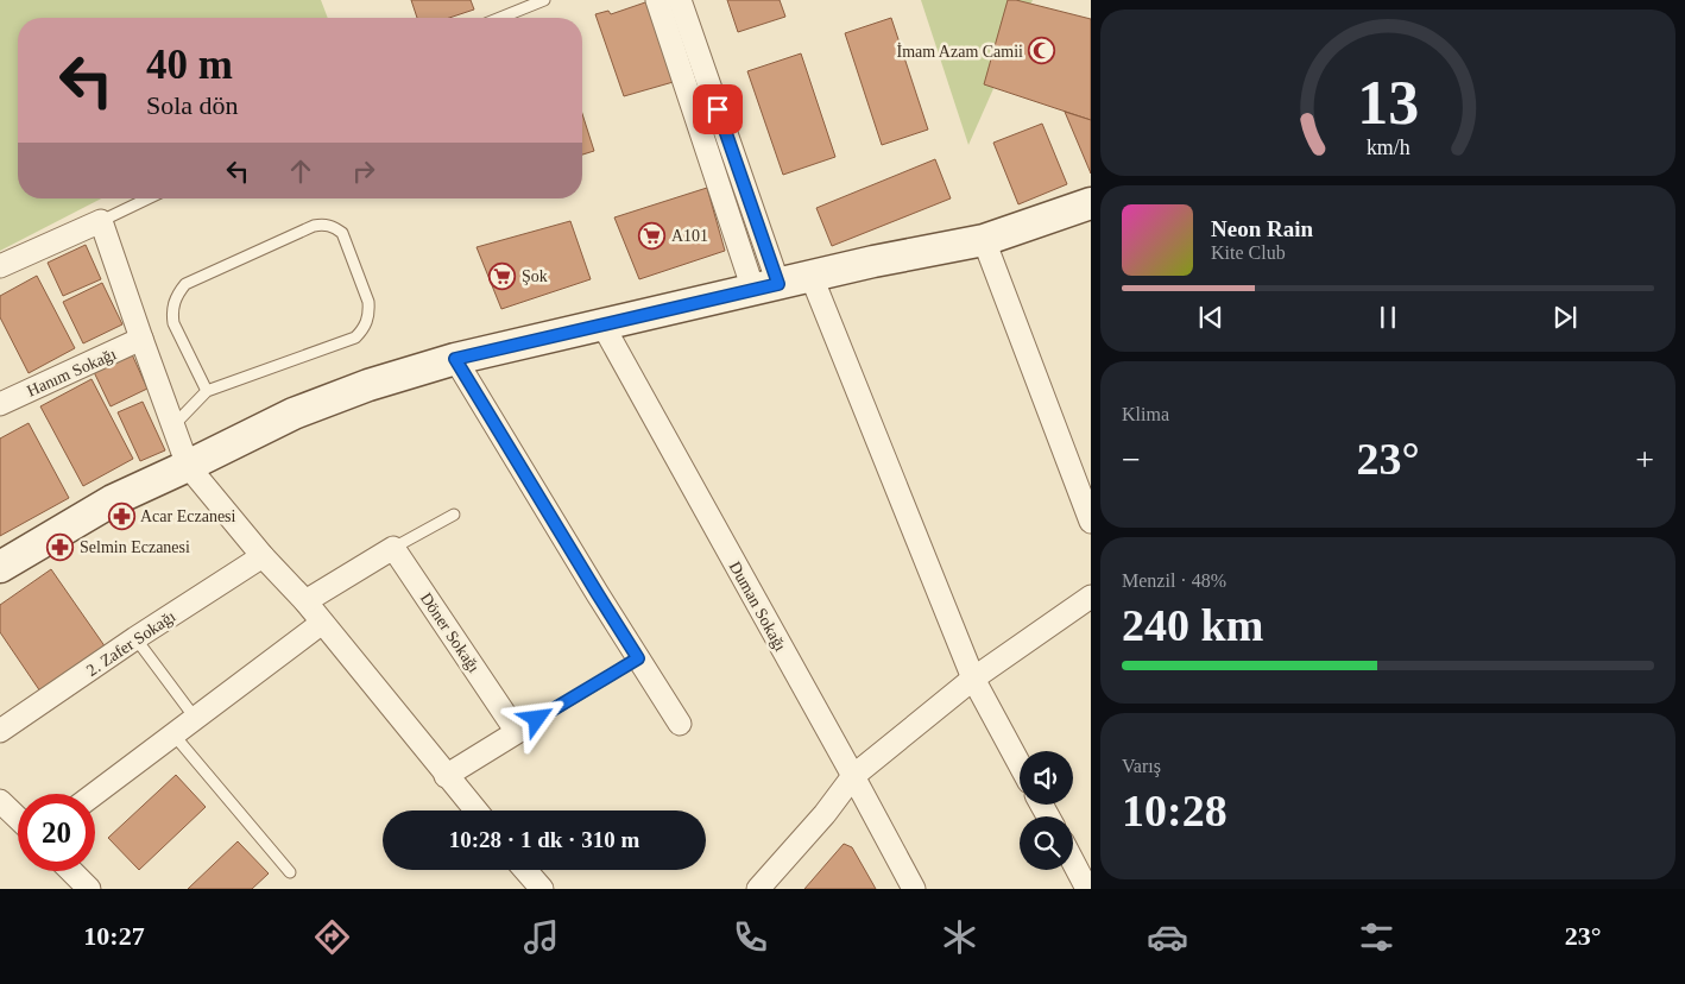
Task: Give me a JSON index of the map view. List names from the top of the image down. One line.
{"streets":{"street":["Hanım Sokağı","Duman Sokağı","Döner Sokağı","2. Zafer Sokağı"]},"places":{"mosque":["İmam Azam Camii"],"supermarket":["A101","Şok"],"pharmacy":["Acar Eczanesi","Selmin Eczanesi"]},"page":{"turn":["40 m","Sola dön"],"song":["Neon Rain","Kite Club"],"tile":["Klima",["Menzil · 48%","240 km"],["Varış","10:28"]],"heat":["−","23°","+"],"limit":"20","trip":"10:28 · 1 dk · 310 m","tabs":["10:27","23°"],"gauge":["13","km/h"]}}
